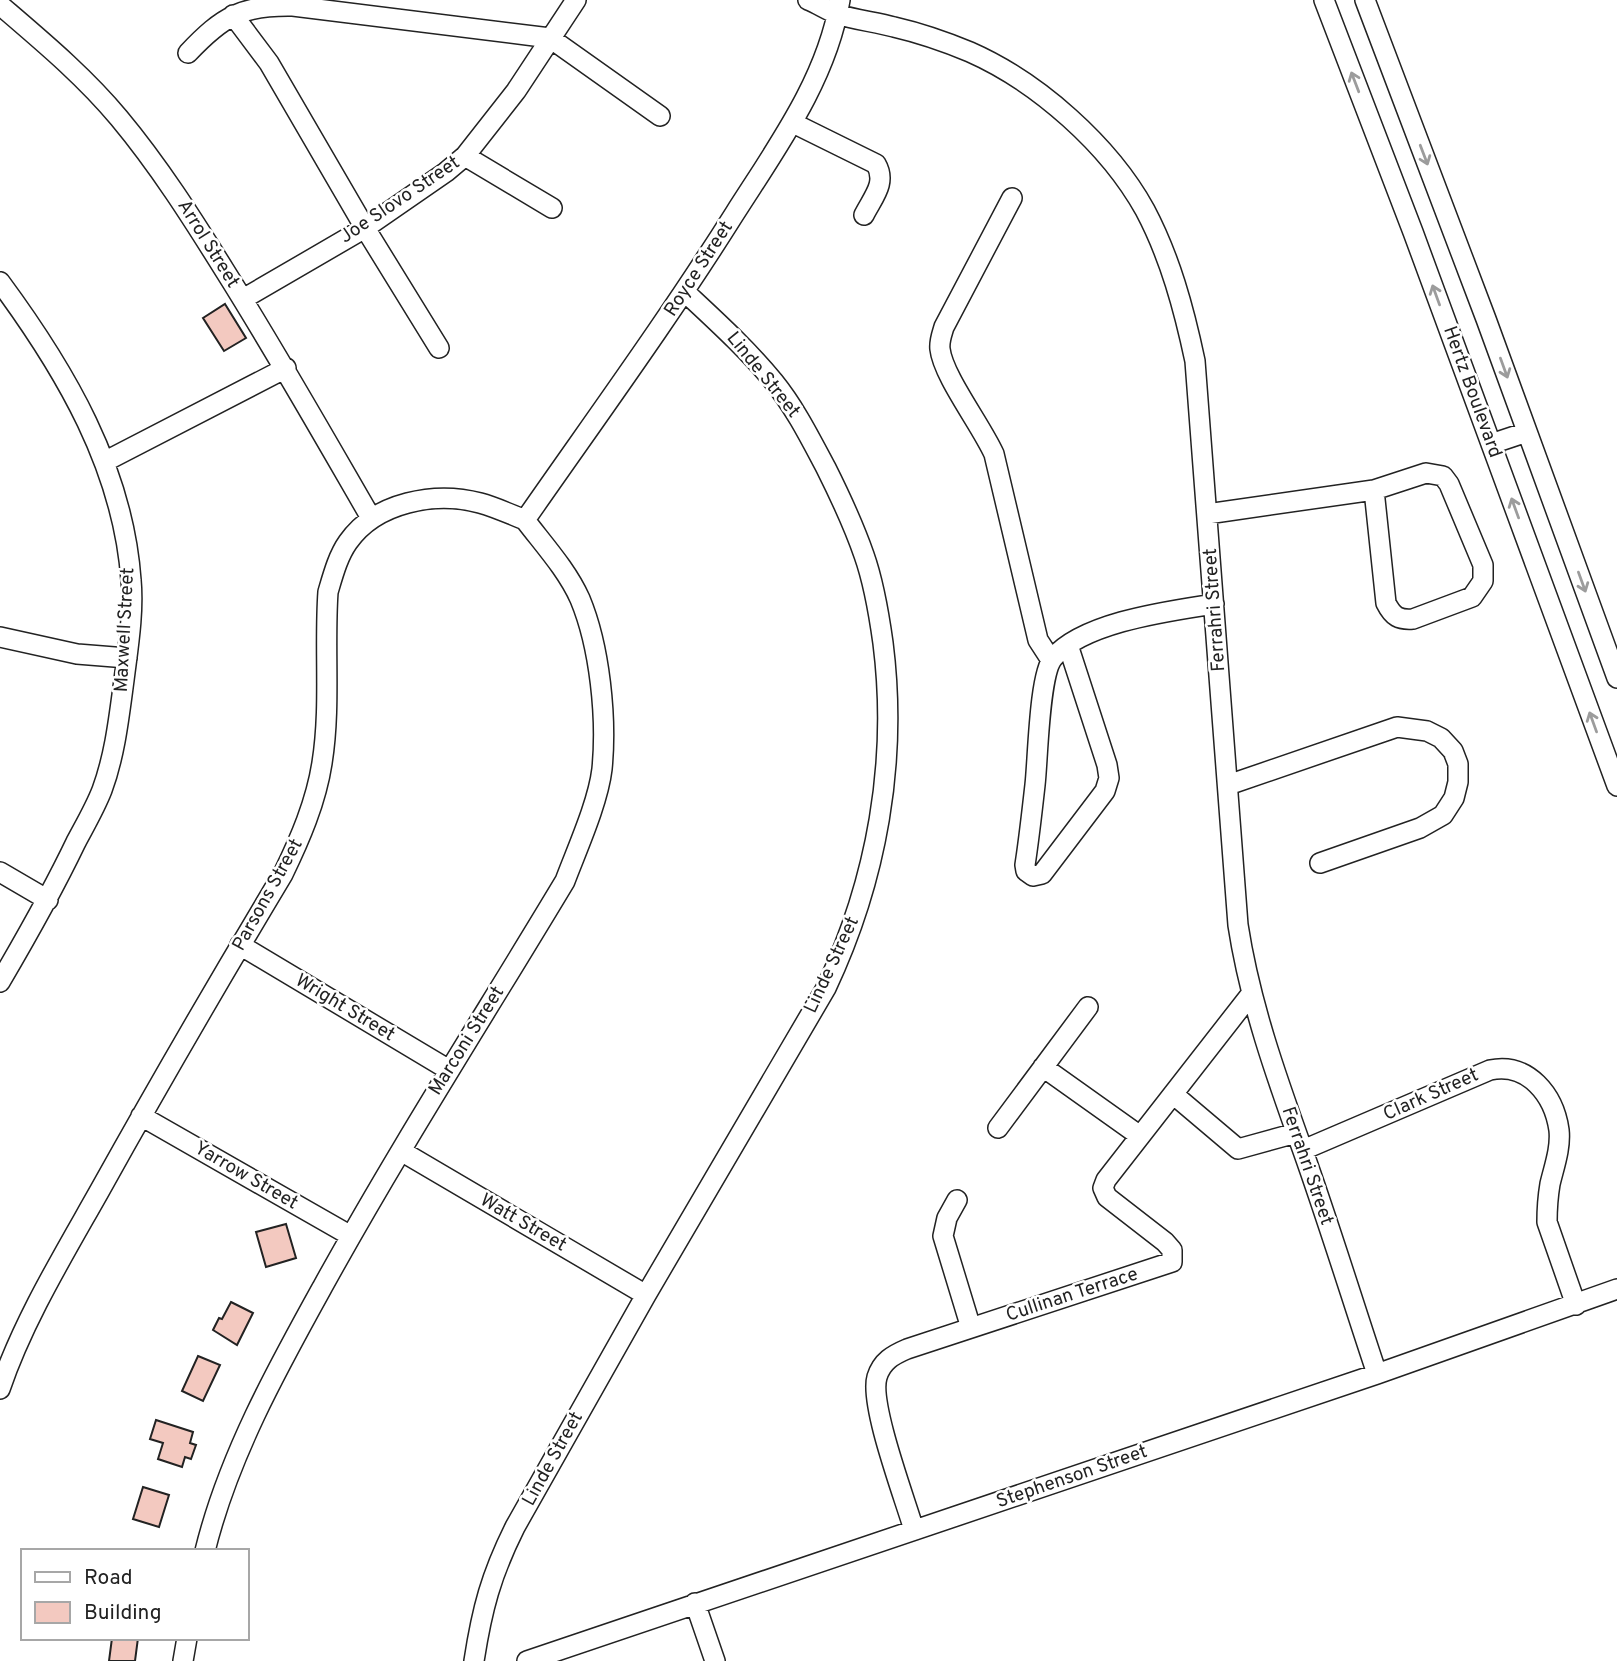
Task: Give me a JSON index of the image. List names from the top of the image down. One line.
{"streets":{"street":["Joe Slovo Street","Arrol Street","Royce Street","Linde Street","Hertz Boulevard","Ferrahri Street","Maxwell Street","Parsons Street","Wright Street","Marconi Street","Clark Street","Yarrow Street","Watt Street","Cullinan Terrace","Stephenson Street"]},"crossings":[["Joe Slovo Street","Arrol Street"],["Arrol Street","Parsons Street"],["Royce Street","Linde Street"],["Royce Street","Ferrahri Street"],["Royce Street","Parsons Street"],["Royce Street","Marconi Street"],["Linde Street","Watt Street"],["Ferrahri Street","Clark Street"],["Ferrahri Street","Stephenson Street"],["Parsons Street","Wright Street"],["Parsons Street","Marconi Street"],["Parsons Street","Yarrow Street"],["Wright Street","Marconi Street"],["Marconi Street","Yarrow Street"],["Marconi Street","Watt Street"],["Clark Street","Stephenson Street"],["Cullinan Terrace","Stephenson Street"]],"legend":["Road","Building"]}
